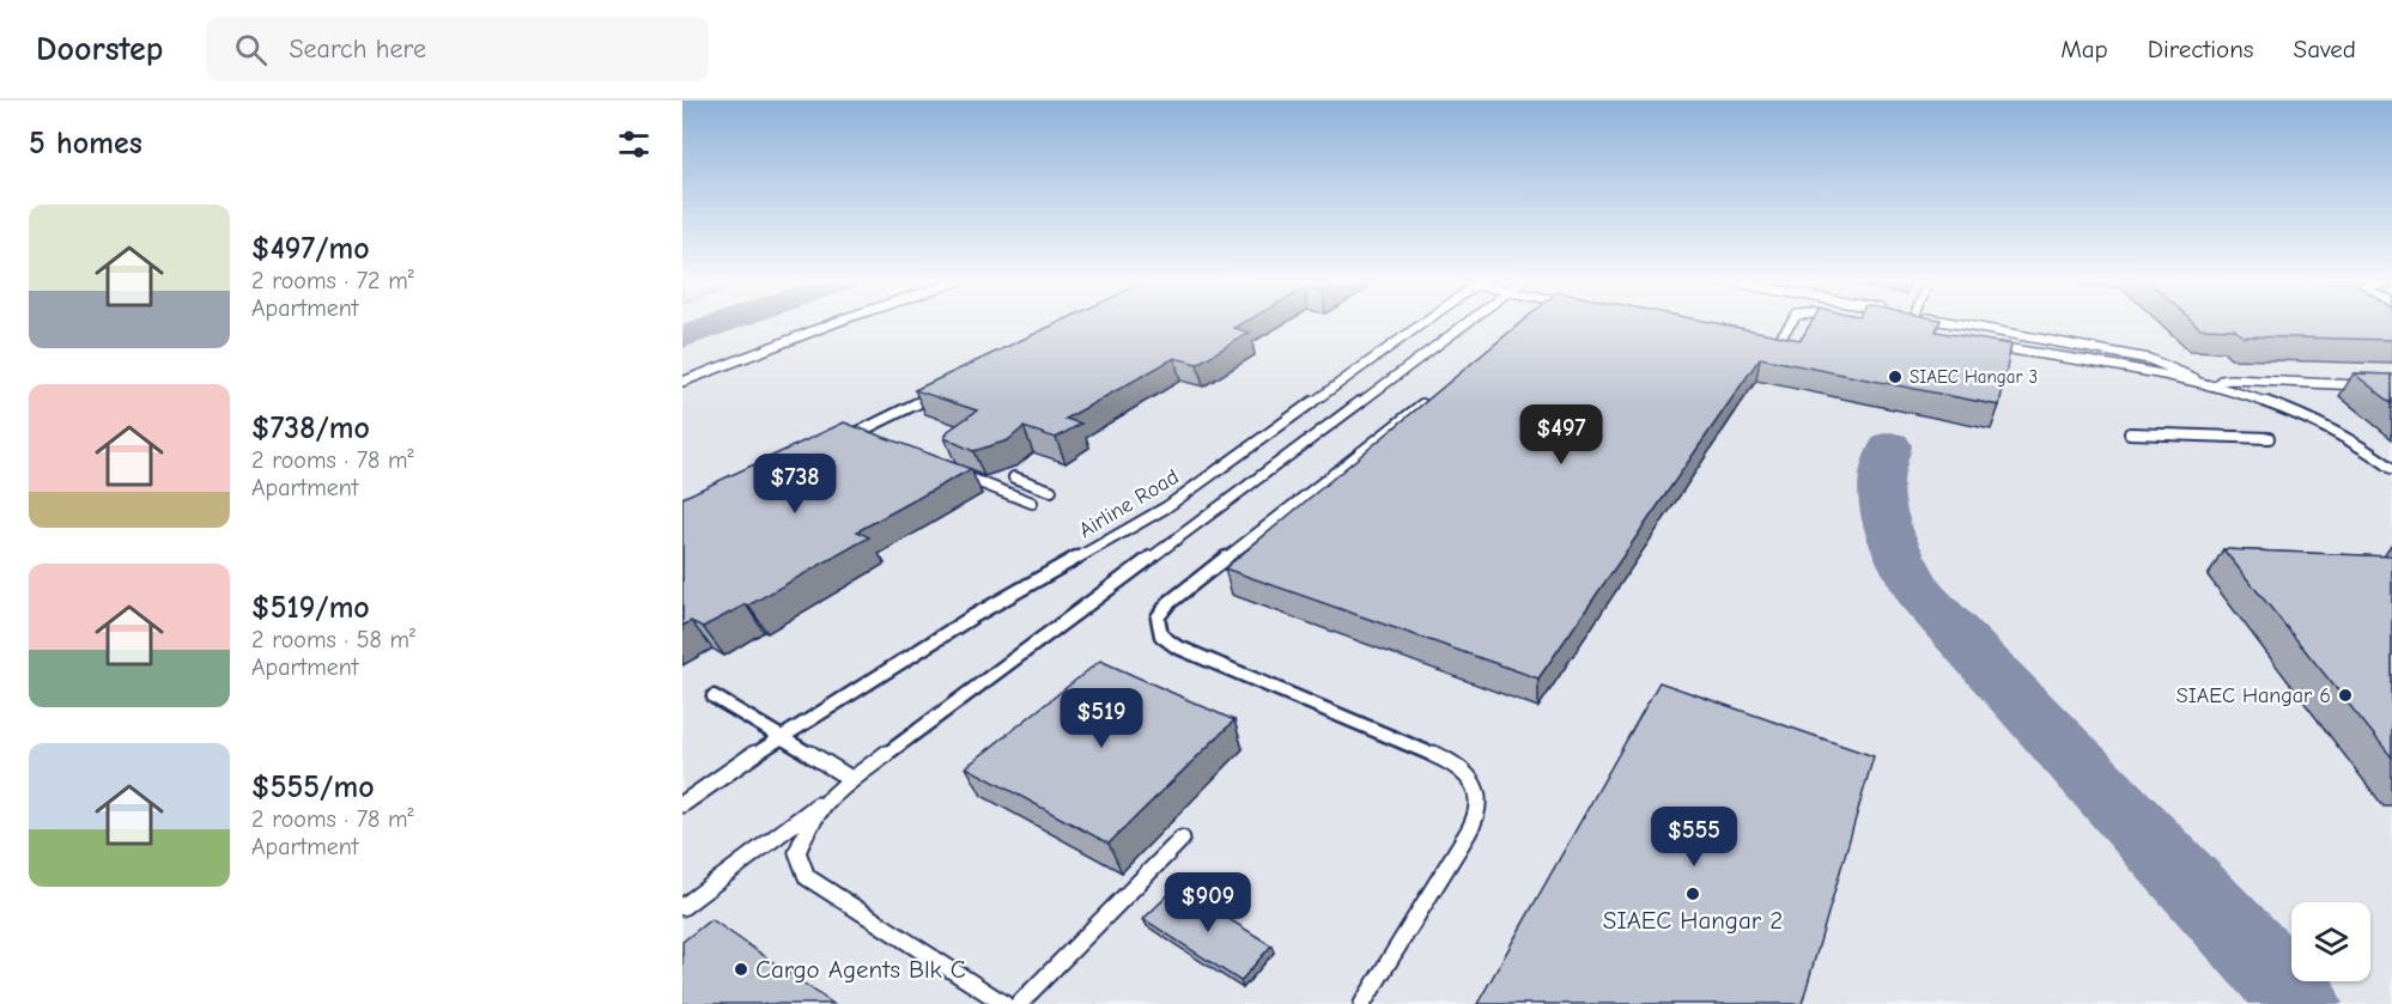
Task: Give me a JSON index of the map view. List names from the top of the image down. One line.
{"streets":{"lane":["Airline Road"]},"places":["SIAEC Hangar 3","SIAEC Hangar 6","SIAEC Hangar 2","Cargo Agents Blk C"],"page":{"header":"Doorstep","search":"Search here","nav":["Map","Directions","Saved"],"heading":"5 homes","list":[{"name":"$497/mo","note":"2 rooms · 72 m² · Apartment"},{"name":"$738/mo","note":"2 rooms · 78 m² · Apartment"},{"name":"$519/mo","note":"2 rooms · 58 m² · Apartment"},{"name":"$555/mo","note":"2 rooms · 78 m² · Apartment"}],"price":["$497","$738","$519","$555","$909"]}}
